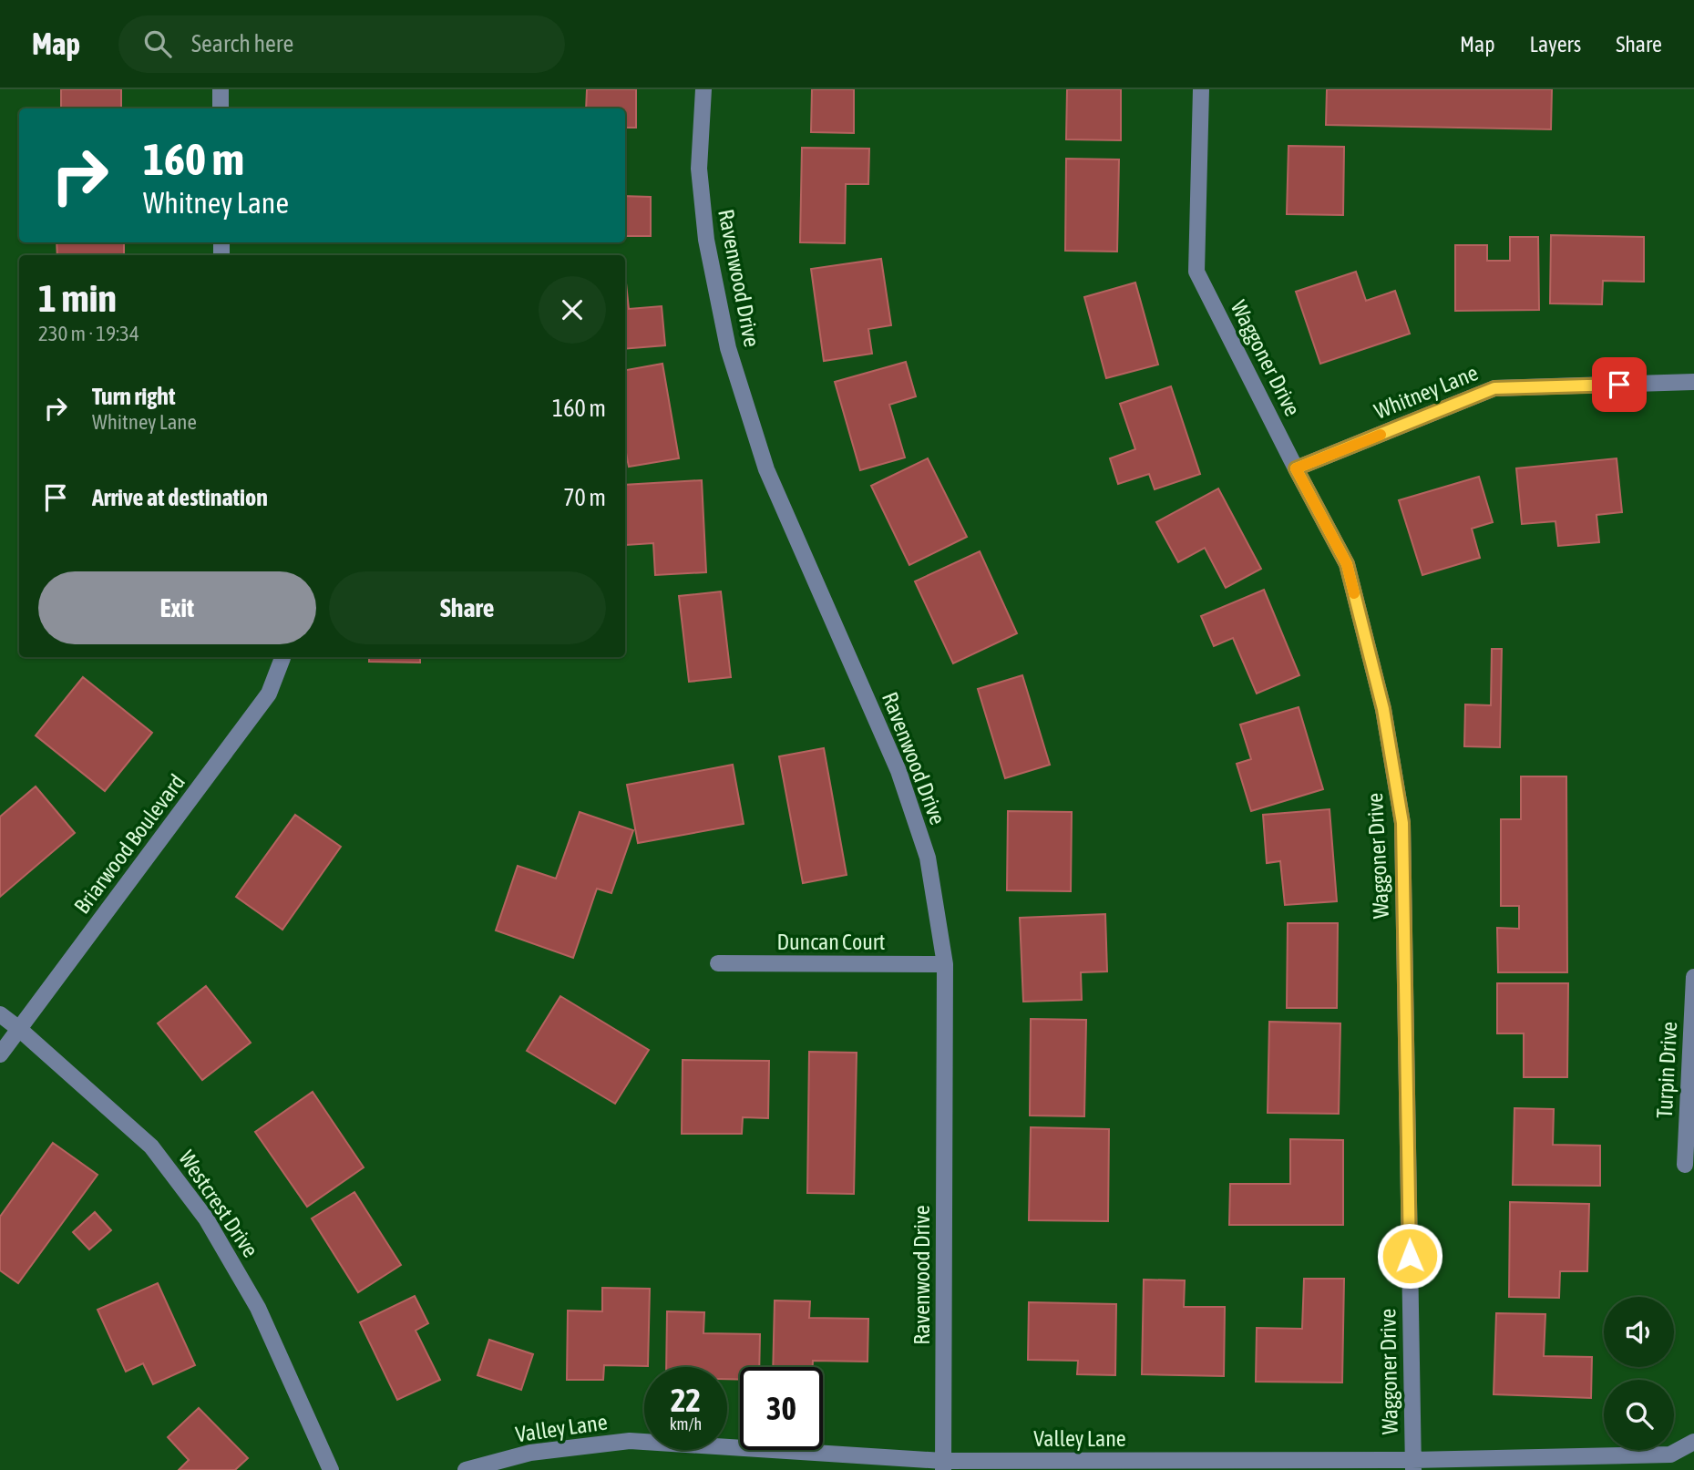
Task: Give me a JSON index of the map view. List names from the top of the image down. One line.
{"streets":{"street":["Ravenwood Drive","Waggoner Drive","Whitney Lane","Briarwood Boulevard","Duncan Court","Turpin Drive","Westcrest Drive","Valley Lane"]},"crossings":[["Ravenwood Drive","Duncan Court"],["Ravenwood Drive","Valley Lane"],["Waggoner Drive","Whitney Lane"],["Waggoner Drive","Valley Lane"],["Briarwood Boulevard","Westcrest Drive"]],"page":{"header":"Map","search":"Search here","nav":["Map","Layers","Share"],"turn":["160 m","Whitney Lane"],"heading":["1 min","230 m · 19:34"],"list":[{"name":"Turn right","note":"Whitney Lane","value":"160 m"},{"name":"Arrive at destination","value":"70 m"}],"buttons":["Exit","Share"],"speed":"22 km/h","limit":"30"}}
